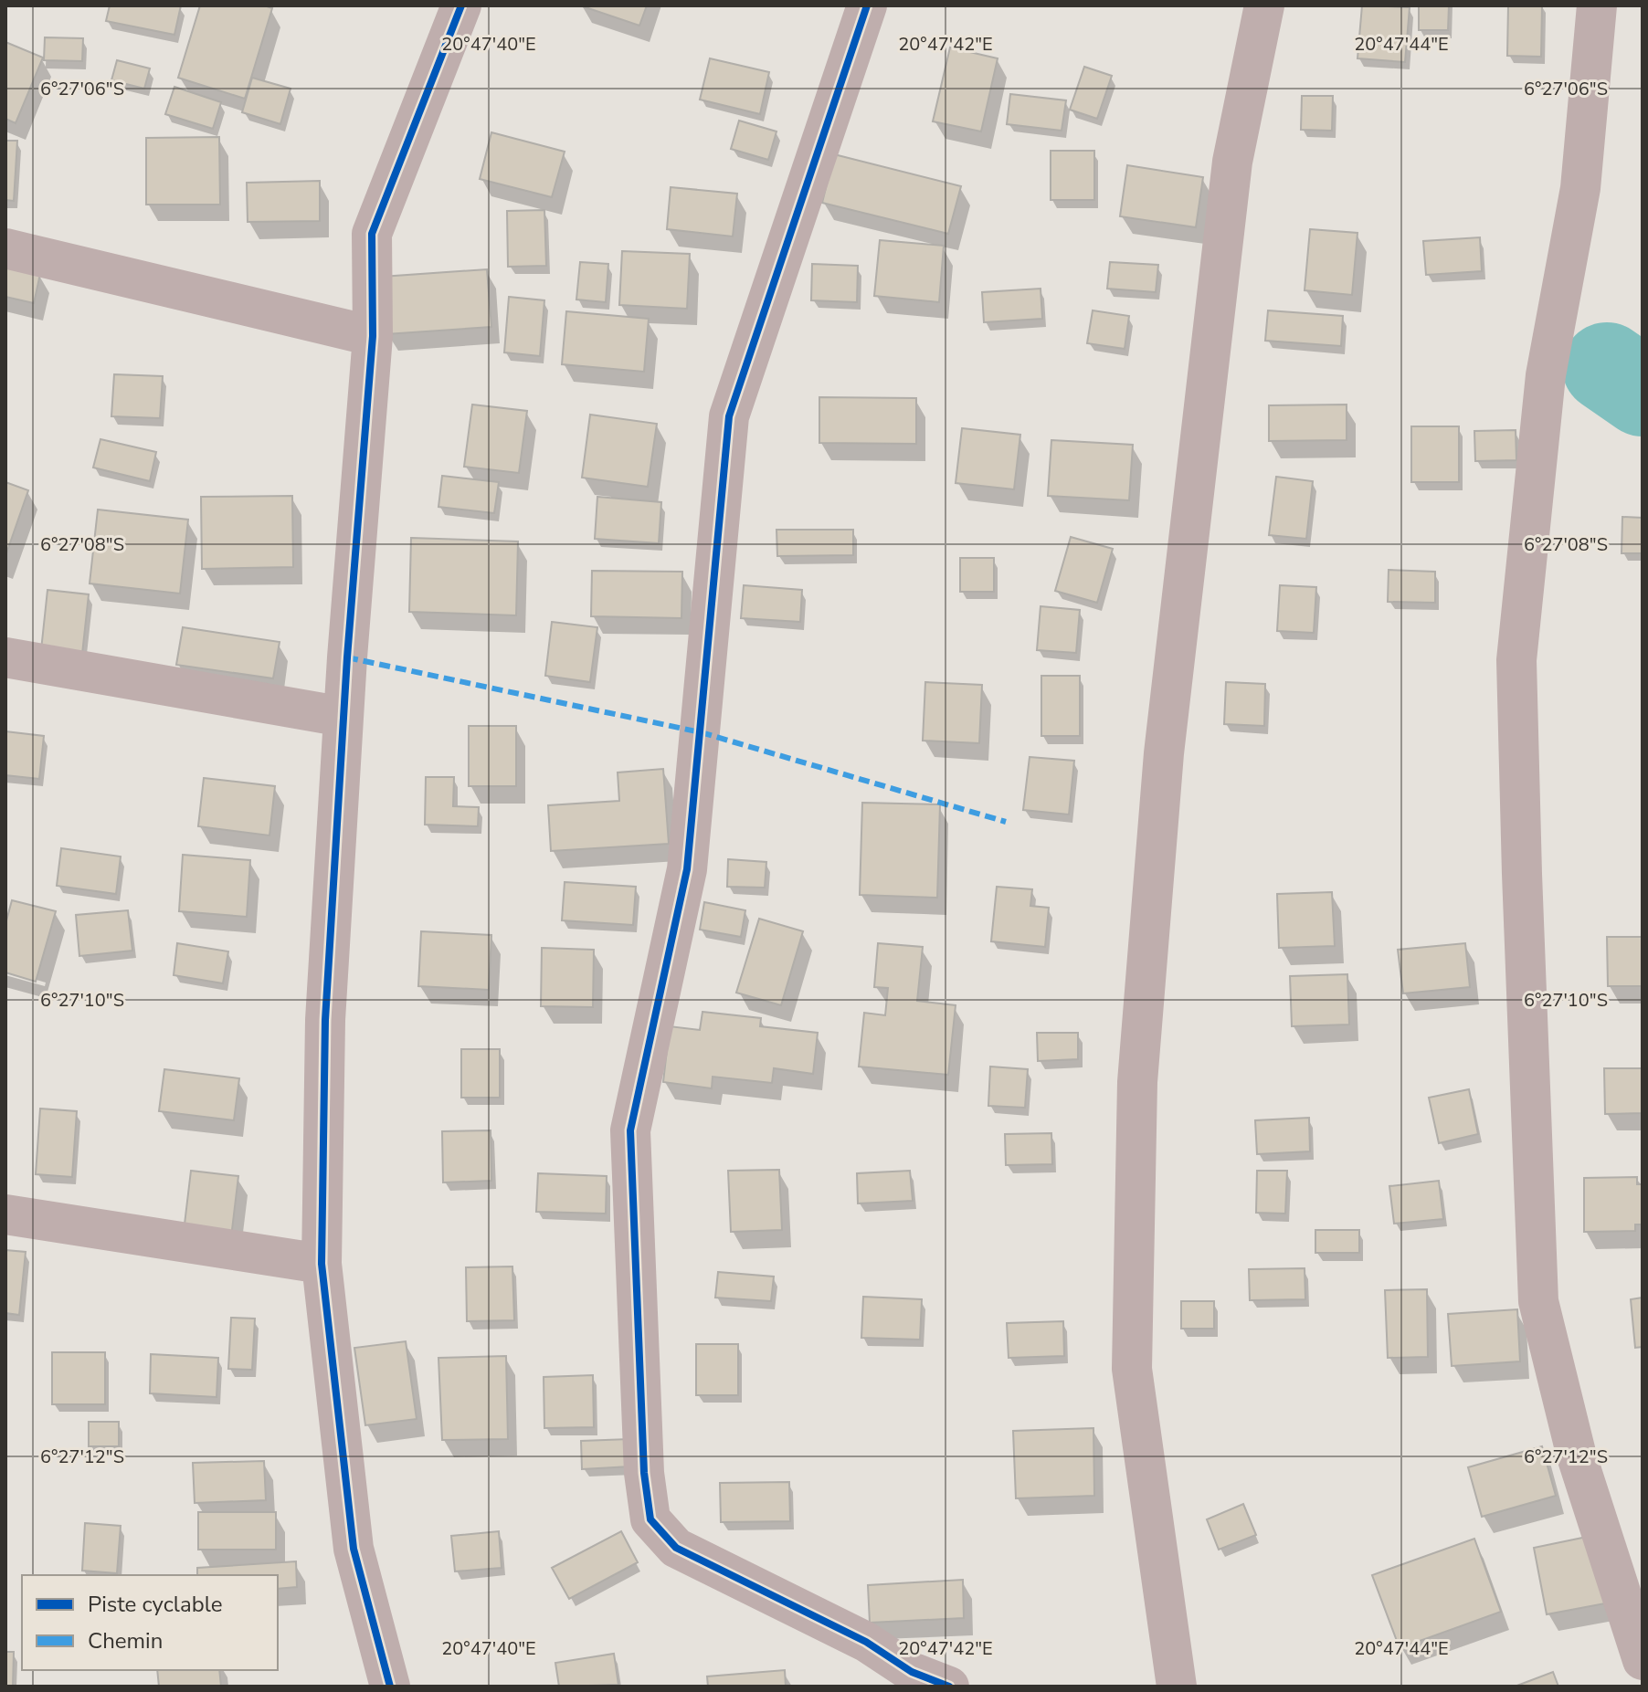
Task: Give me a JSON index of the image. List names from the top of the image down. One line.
{"legend":["Piste cyclable","Chemin"],"coordinates":["20°47'40\"E","20°47'42\"E","20°47'44\"E","6°27'06\"S","6°27'08\"S","6°27'10\"S","6°27'12\"S"]}
